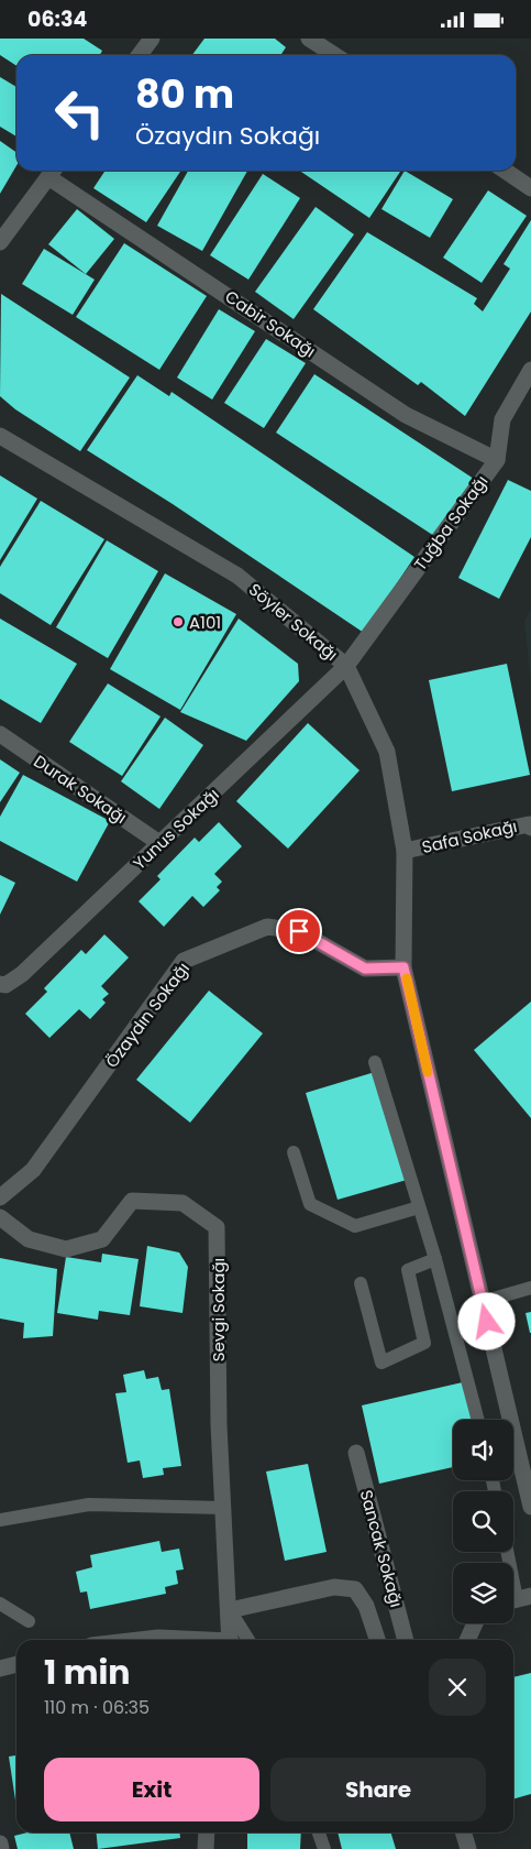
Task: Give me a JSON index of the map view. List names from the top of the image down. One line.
{"streets":{"street":["Cabir Sokağı","Tuğba Sokağı","Söyler Sokağı","Durak Sokağı","Yunus Sokağı","Safa Sokağı","Özaydın Sokağı","Sevgi Sokağı","Sancak Sokağı"]},"crossings":[["Cabir Sokağı","Tuğba Sokağı"],["Tuğba Sokağı","Söyler Sokağı"],["Tuğba Sokağı","Yunus Sokağı"],["Söyler Sokağı","Yunus Sokağı"],["Söyler Sokağı","Safa Sokağı"],["Söyler Sokağı","Özaydın Sokağı"],["Durak Sokağı","Yunus Sokağı"],["Sevgi Sokağı","Sancak Sokağı"]],"places":["A101"],"page":{"status":"06:34","turn":["80 m","Özaydın Sokağı"],"heading":["1 min","110 m · 06:35"],"buttons":["Exit","Share"]}}
